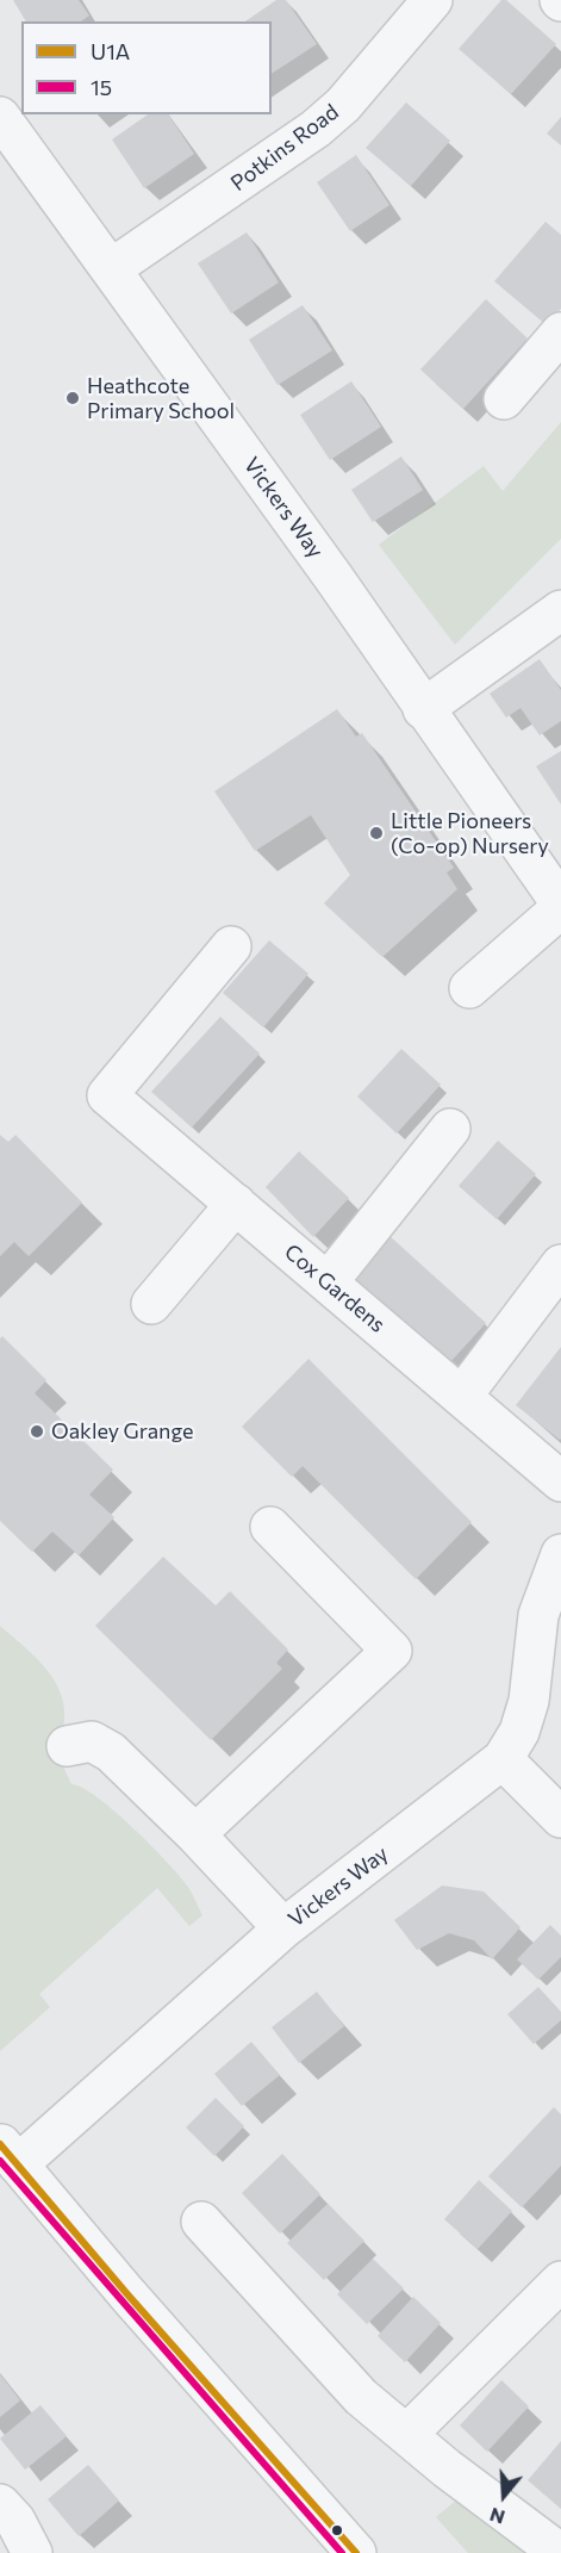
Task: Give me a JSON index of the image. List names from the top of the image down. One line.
{"streets":{"street":["Potkins Road","Vickers Way","Cox Gardens"]},"crossings":[["Potkins Road","Vickers Way"]],"places":["Heathcote Primary School","Little Pioneers (Co-op) Nursery","Oakley Grange"],"lines":["transit line U1A","transit line 15"],"legend":["U1A","15"],"north":"bottom"}
